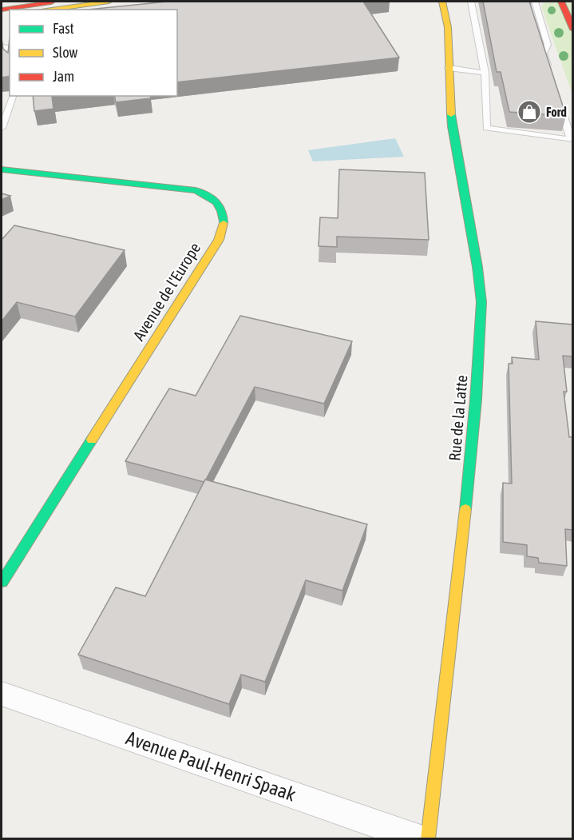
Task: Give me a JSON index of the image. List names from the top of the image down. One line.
{"streets":{"street":["Avenue de l'Europe","Rue de la Latte","Avenue Paul-Henri Spaak"]},"places":{"shop":["Ford"]},"legend":["Fast","Slow","Jam"]}
